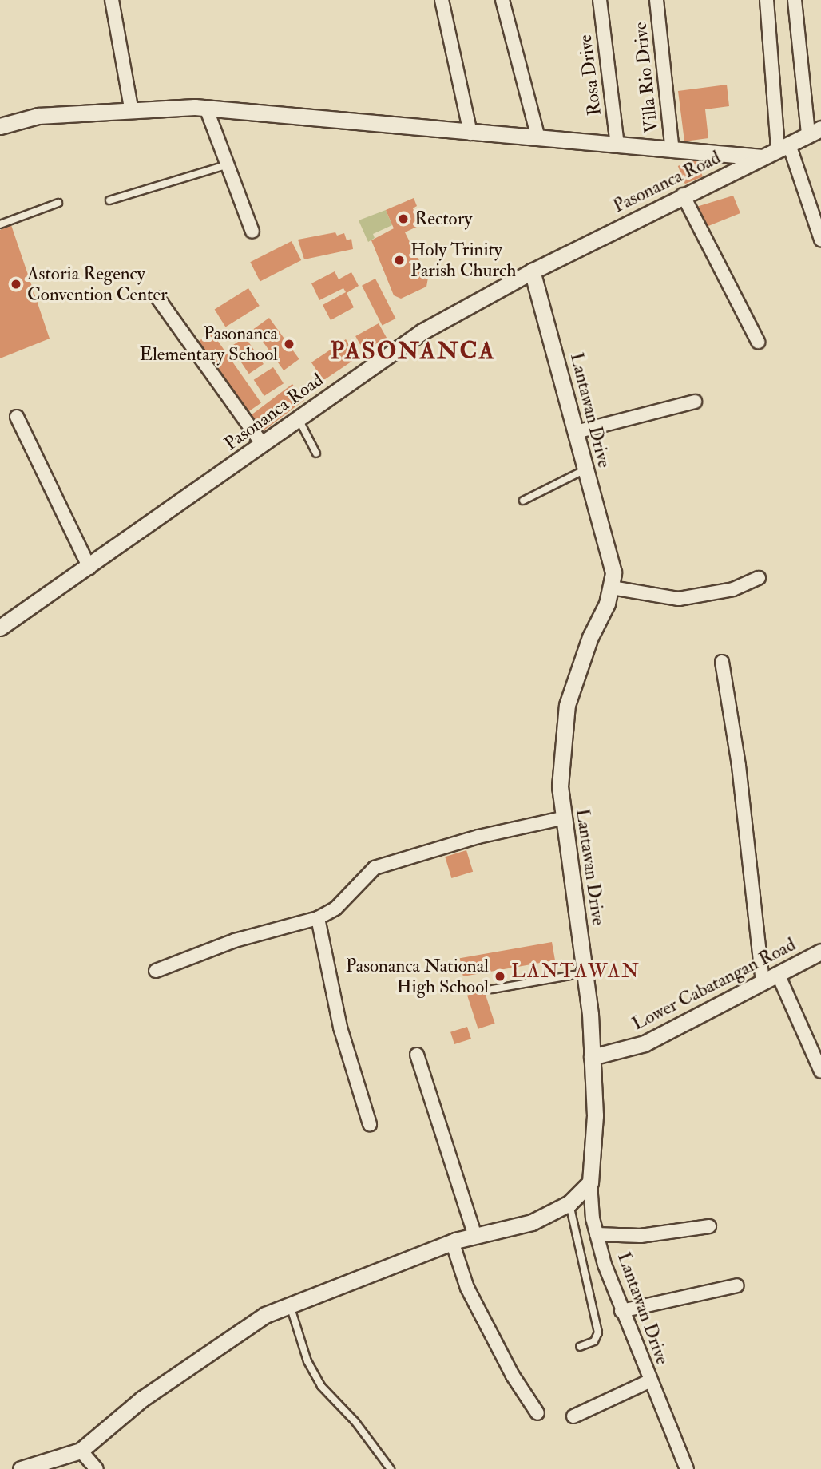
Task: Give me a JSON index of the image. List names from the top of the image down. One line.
{"streets":{"street":["Rosa Drive","Villa Rio Drive","Pasonanca Road","Lantawan Drive","Lower Cabatangan Road"]},"crossings":[["Rosa Drive","Pasonanca Road"],["Villa Rio Drive","Pasonanca Road"],["Pasonanca Road","Lantawan Drive"],["Lantawan Drive","Lower Cabatangan Road"]],"districts":["PASONANCA","LANTAWAN"],"places":["Rectory","Holy Trinity Parish Church","Astoria Regency Convention Center","Pasonanca Elementary School","Pasonanca National High School"]}
